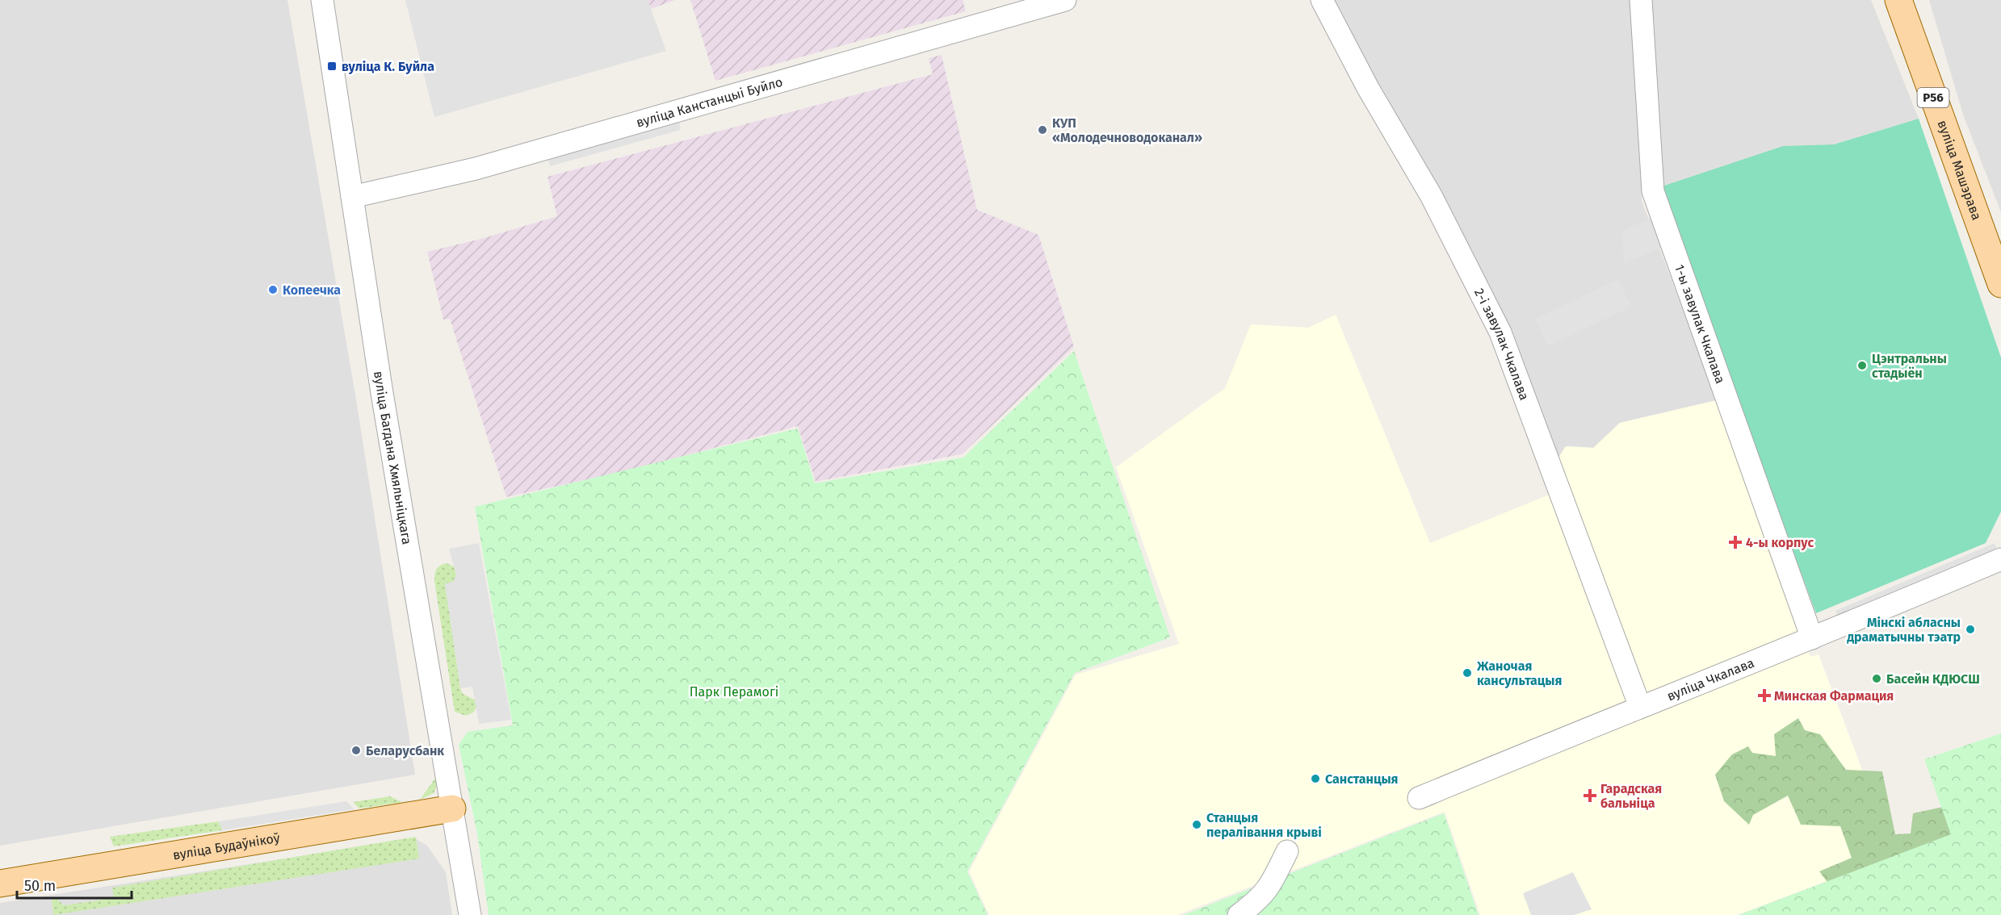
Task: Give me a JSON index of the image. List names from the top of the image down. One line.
{"streets":{"main road":["Р56","вуліца Машэрава","вуліца Будаўнікоў"],"street":["вуліца Канстанцыі Буйло","1-ы завулак Чкалава","2-і завулак Чкалава","вуліца Багдана Хмяльніцкага","вуліца Чкалава"]},"crossings":[["вуліца Канстанцыі Буйло","вуліца Багдана Хмяльніцкага"],["1-ы завулак Чкалава","вуліца Чкалава"],["2-і завулак Чкалава","вуліца Чкалава"],["вуліца Багдана Хмяльніцкага","вуліца Будаўнікоў"]],"parks":["Парк Перамогі"],"places":{"transit":["вуліца К. Буйла"],"other":["КУП «Молодечноводоканал»","Копеечка","Цэнтральны стадыён","Мінскі абласны драматычны тэатр","Жаночая кансультацыя","Басейн КДЮСШ","Беларусбанк","Санстанцыя","Станцыя пералівання крыві"],"health":["4-ы корпус","Минская Фармация","Гарадская бальніца"]},"scale_bar":"50 m"}
